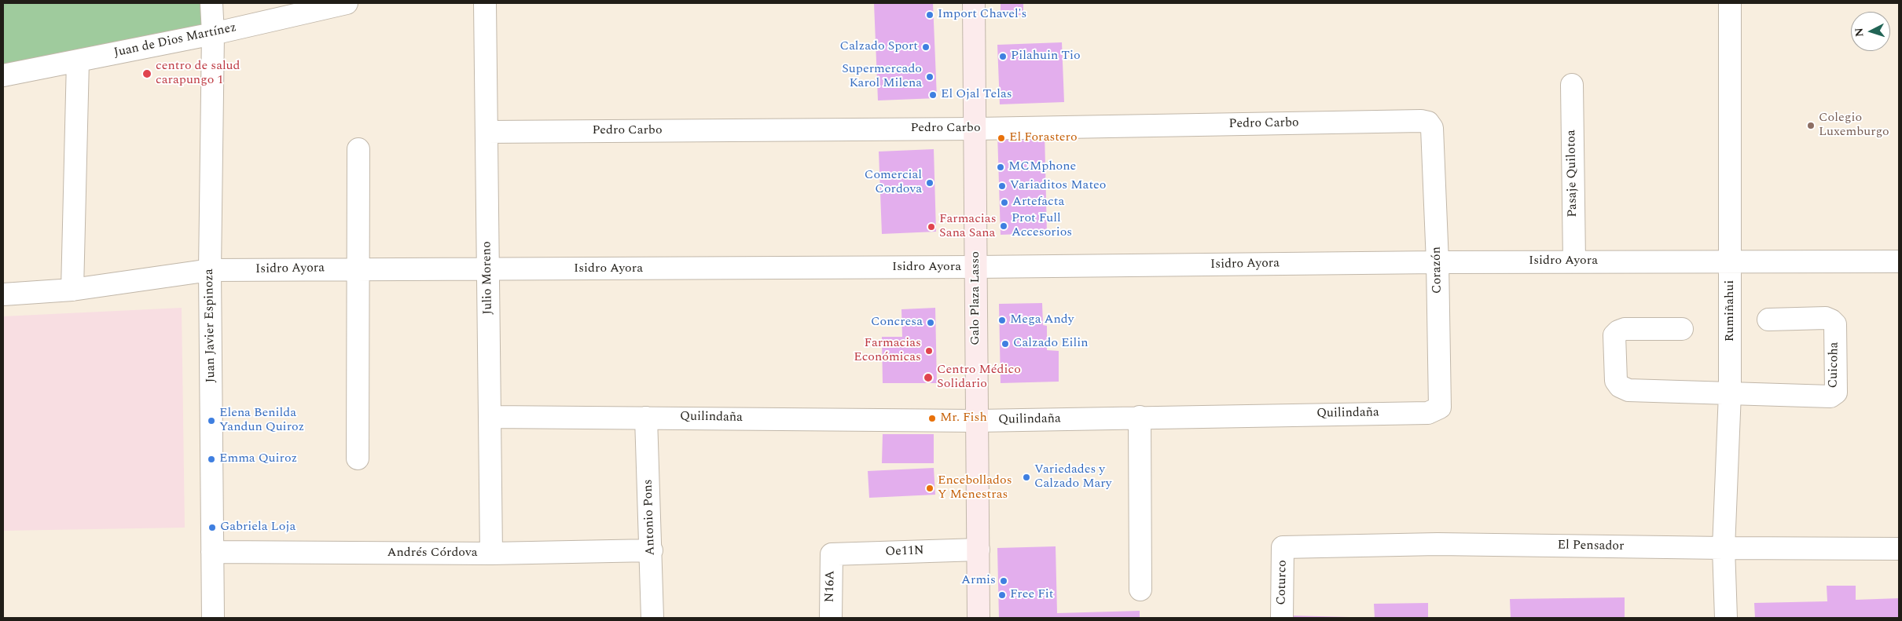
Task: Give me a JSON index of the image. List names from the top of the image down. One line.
{"streets":{"street":["Juan de Dios Martínez","Pedro Carbo","Pasaje Quilotoa","Isidro Ayora","Corazón","Julio Moreno","Galo Plaza Lasso","Rumiñahui","Juan Javier Espinoza","Cuicoha","Quilindaña","Antonio Pons","El Pensador","Oe11N","Andrés Córdova","Coturco","N16A"]},"crossings":[["Juan de Dios Martínez","Juan Javier Espinoza"],["Pedro Carbo","Corazón"],["Pedro Carbo","Julio Moreno"],["Pedro Carbo","Galo Plaza Lasso"],["Pasaje Quilotoa","Isidro Ayora"],["Isidro Ayora","Corazón"],["Isidro Ayora","Julio Moreno"],["Isidro Ayora","Galo Plaza Lasso"],["Isidro Ayora","Rumiñahui"],["Isidro Ayora","Juan Javier Espinoza"],["Corazón","Quilindaña"],["Julio Moreno","Quilindaña"],["Julio Moreno","Andrés Córdova"],["Galo Plaza Lasso","Quilindaña"],["Galo Plaza Lasso","Oe11N"],["Rumiñahui","Cuicoha"],["Rumiñahui","El Pensador"],["Juan Javier Espinoza","Andrés Córdova"],["Quilindaña","Antonio Pons"],["Antonio Pons","Andrés Córdova"],["El Pensador","Coturco"],["Oe11N","N16A"]],"places":["Import Chavel's","Calzado Sport","Pilahuin Tio","centro de salud carapungo 1","Supermercado Karol Milena","El Ojal Telas","Colegio Luxemburgo","El Forastero","MCMphone","Comercial Cordova","Variaditos Mateo","Artefacta","Prot Full Accesorios","Farmacias Sana Sana","Mega Andy","Concresa","Calzado Eilin","Farmacias Económicas","Centro Médico Solidario","Mr. Fish","Elena Benilda Yandun Quiroz","Emma Quiroz","Variedades y Calzado Mary","Encebollados Y Menestras","Gabriela Loja","Armis","Free Fit"],"north":"left"}
